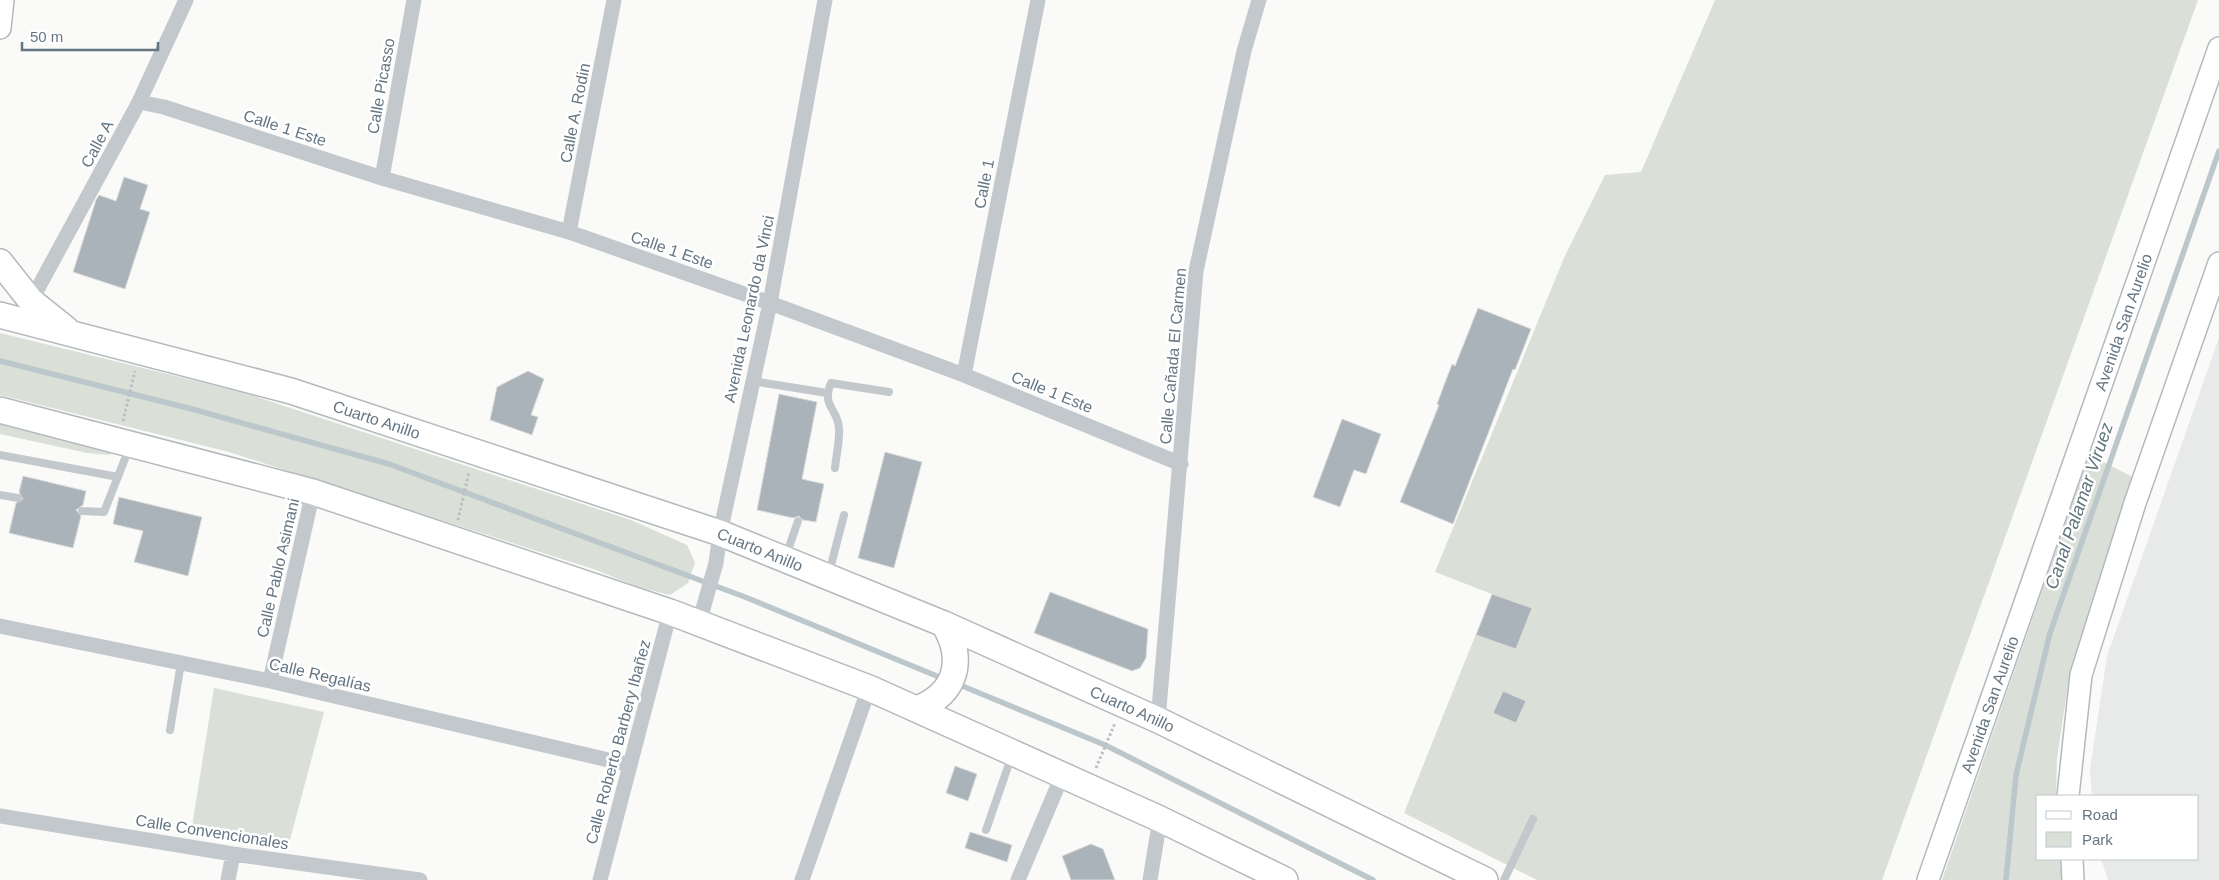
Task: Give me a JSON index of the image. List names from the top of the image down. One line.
{"streets":{"highway":["Cuarto Anillo"],"main road":["Avenida San Aurelio"],"street":["Calle Picasso","Calle A. Rodin","Calle 1 Este","Calle A","Calle 1","Avenida Leonardo da Vinci","Calle Cañada El Carmen","Calle Pablo Asimani","Calle Regalías","Calle Roberto Barbery Ibañez","Calle Convencionales"]},"crossings":[["Calle Picasso","Calle 1 Este"],["Calle A. Rodin","Calle 1 Este"],["Calle 1 Este","Calle A"],["Calle 1 Este","Calle 1"],["Calle 1 Este","Avenida Leonardo da Vinci"],["Calle 1 Este","Calle Cañada El Carmen"],["Avenida Leonardo da Vinci","Cuarto Anillo"],["Calle Cañada El Carmen","Cuarto Anillo"],["Calle Pablo Asimani","Calle Regalías"],["Calle Regalías","Calle Roberto Barbery Ibañez"]],"water":["Canal Palamar Viruez"],"legend":["Road","Park"],"scale_bar":"50 m"}
